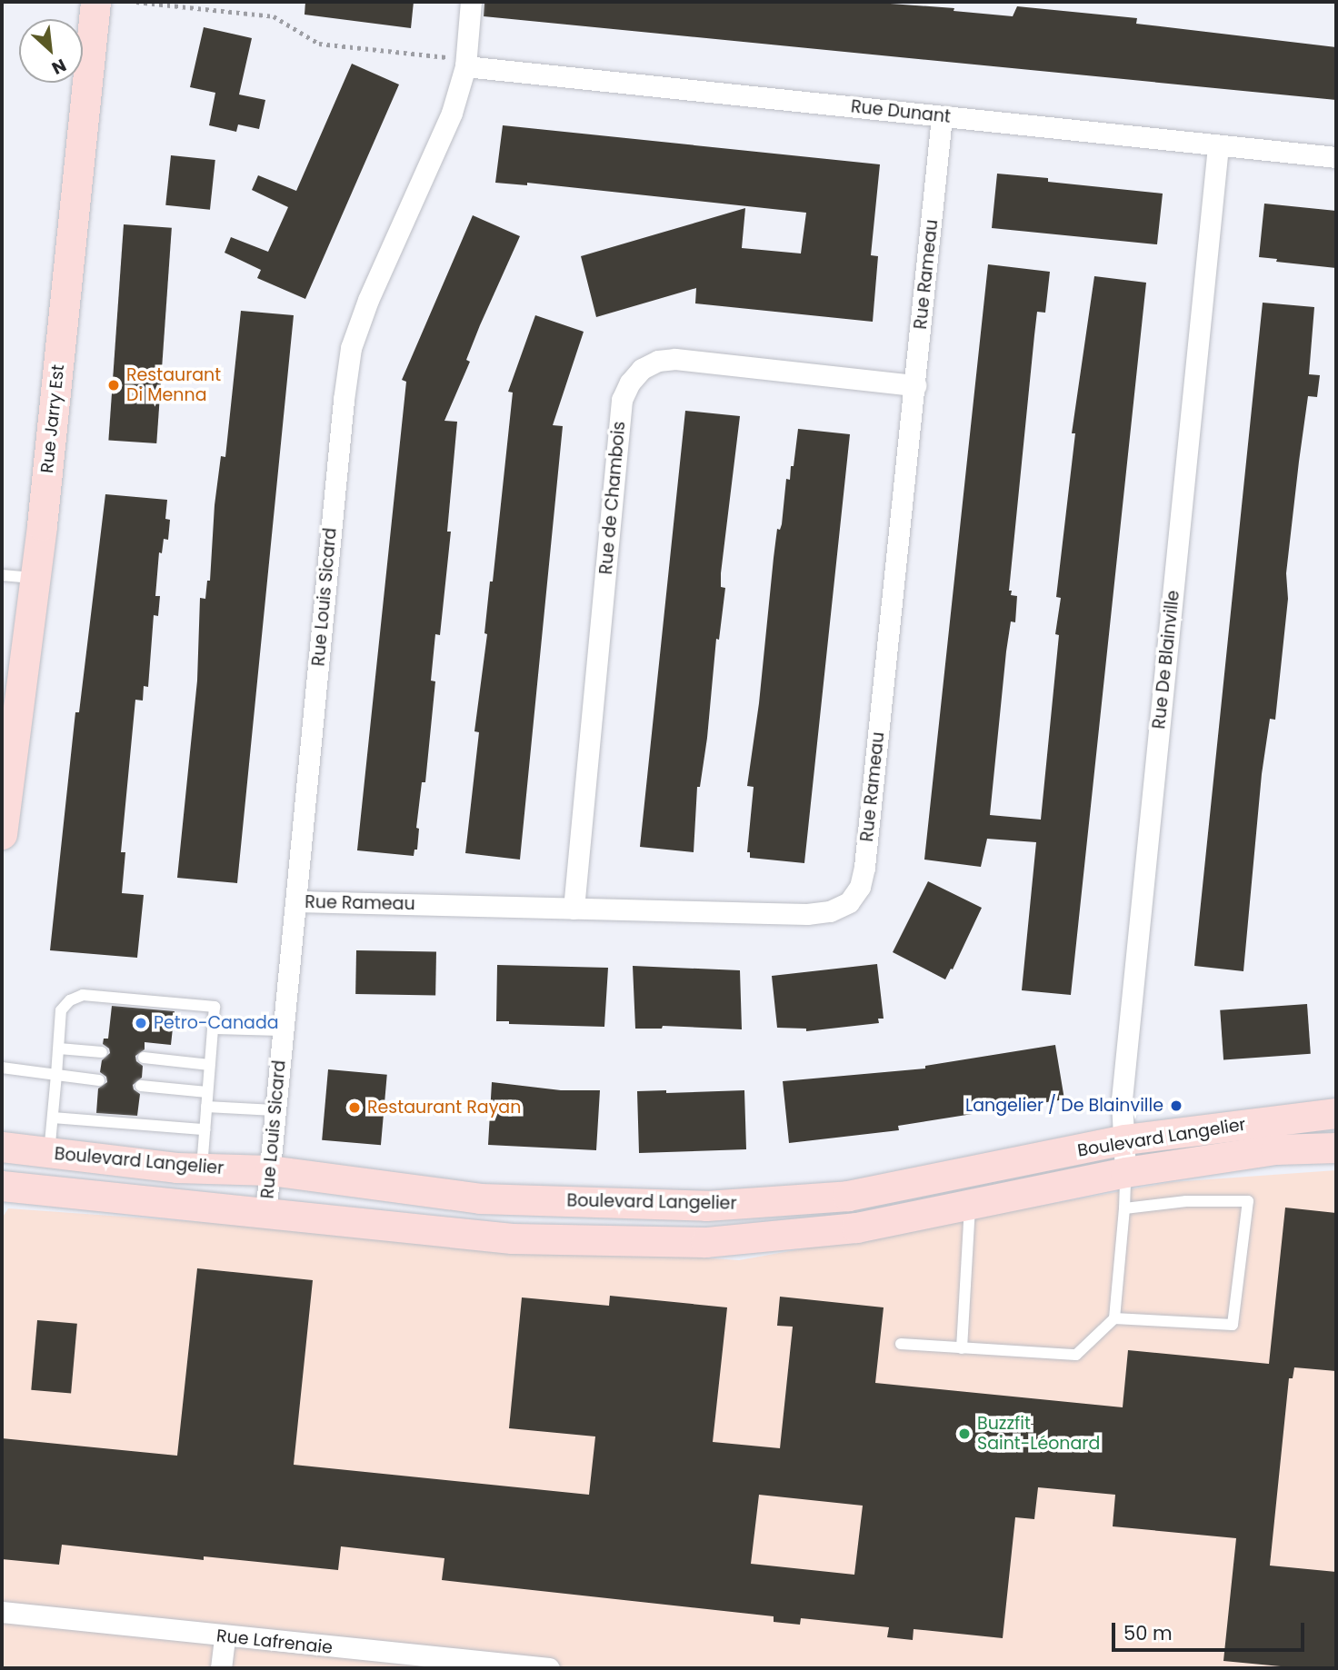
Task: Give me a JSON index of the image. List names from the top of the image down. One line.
{"streets":{"main road":["Rue Jarry Est","Boulevard Langelier"],"street":["Rue Dunant","Rue Rameau","Rue de Chambois","Rue Louis Sicard","Rue De Blainville","Rue Lafrenaie"]},"crossings":[["Rue Dunant","Rue Rameau"],["Rue Dunant","Rue Louis Sicard"],["Rue Dunant","Rue De Blainville"],["Rue Rameau","Rue de Chambois"],["Rue Rameau","Rue Louis Sicard"],["Rue Louis Sicard","Boulevard Langelier"],["Rue De Blainville","Boulevard Langelier"]],"places":["Restaurant Di Menna","Petro-Canada","Langelier / De Blainville","Restaurant Rayan","Buzzfit Saint-Léonard"],"scale_bar":"50 m","north":"bottom right"}
